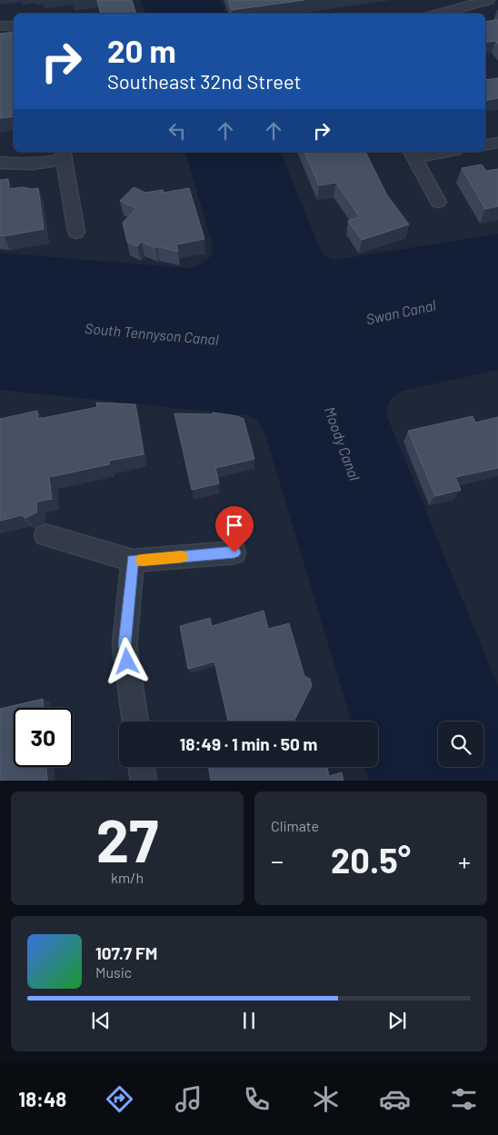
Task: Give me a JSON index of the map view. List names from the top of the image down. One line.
{"water":["Swan Canal","South Tennyson Canal","Moody Canal"],"page":{"turn":["20 m","Southeast 32nd Street"],"limit":"30","trip":"18:49 · 1 min · 50 m","tile":[["27","km/h"],"Climate"],"heat":["−","20.5°","+"],"song":["107.7 FM","Music"],"tabs":"18:48"}}
